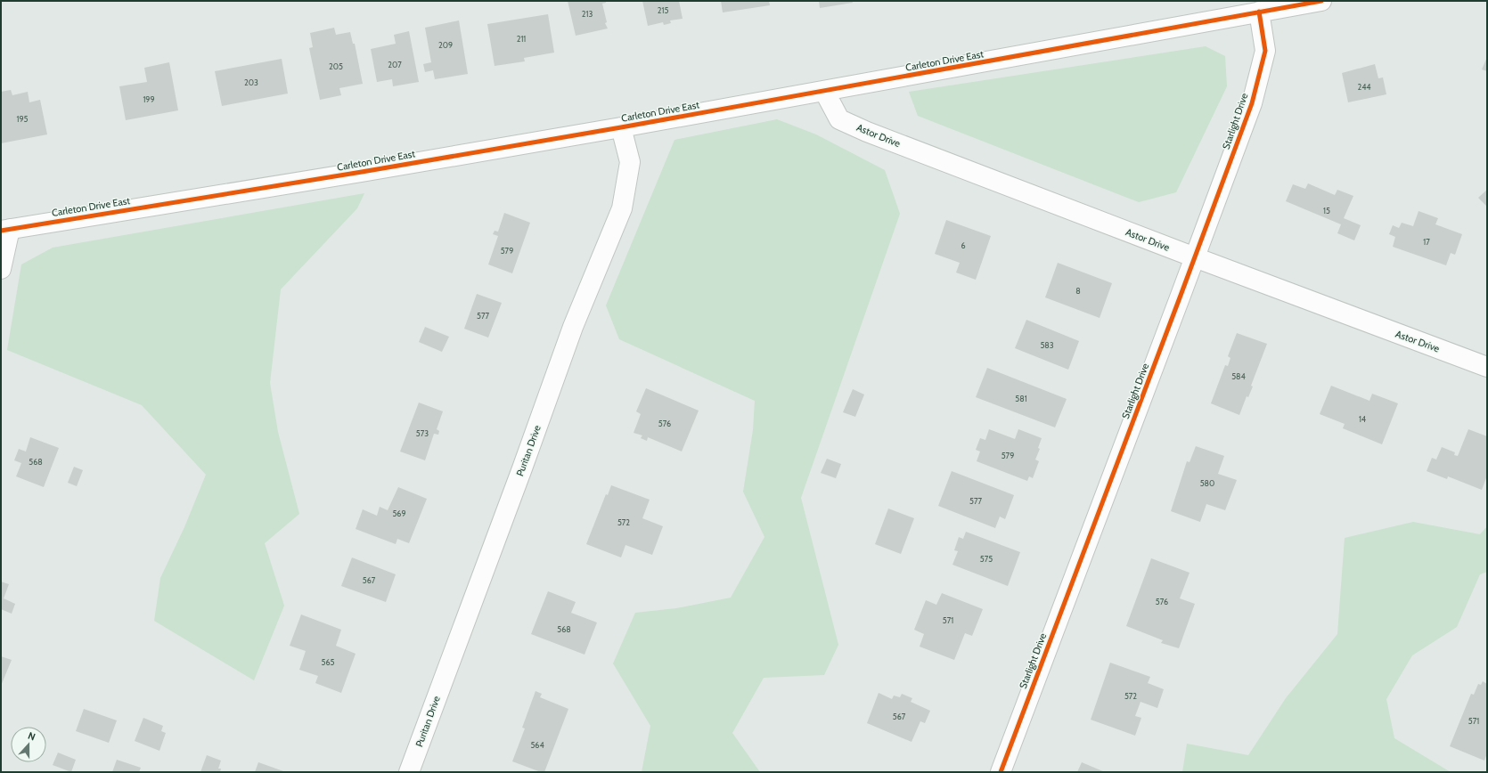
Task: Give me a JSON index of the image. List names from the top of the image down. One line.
{"streets":{"street":["Carleton Drive East","Starlight Drive","Astor Drive","Puritan Drive"]},"crossings":[["Carleton Drive East","Starlight Drive"],["Carleton Drive East","Astor Drive"],["Carleton Drive East","Puritan Drive"],["Starlight Drive","Astor Drive"]],"house_numbers":["215","213","211","209","207","205","203","244","199","195","15","17","6","579","8","577","583","584","581","14","576","573","579","568","580","577","569","572","575","567","576","571","568","565","572","567","571","564"],"north":"top"}
